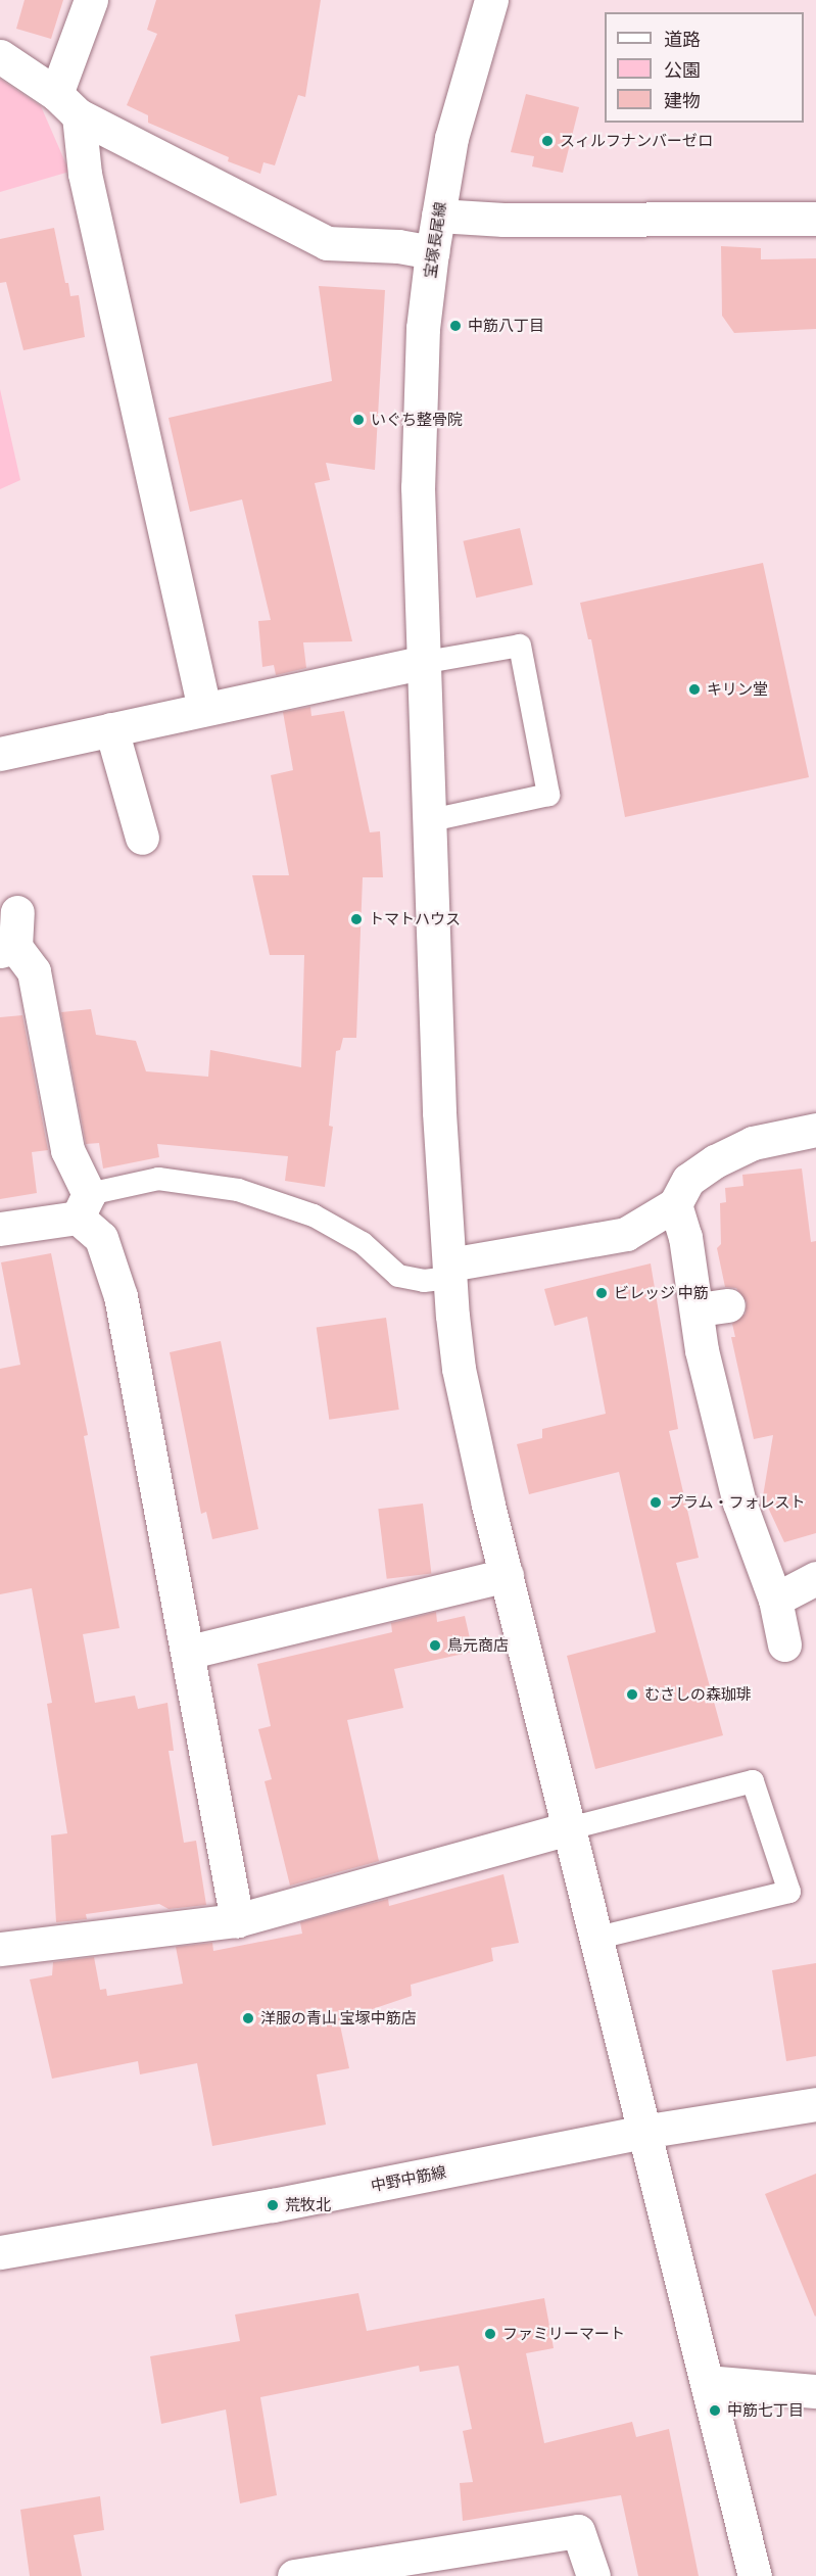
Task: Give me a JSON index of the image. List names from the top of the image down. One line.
{"streets":{"street":["宝塚長尾線","中野中筋線"]},"crossings":[["宝塚長尾線","中野中筋線"]],"places":["スィルフナンバーゼロ","中筋八丁目","いぐち整骨院","キリン堂","トマトハウス","ビレッジ 中筋","プラム・フォレスト","鳥元商店","むさしの森珈琲","洋服の青山 宝塚中筋店","荒牧北","ファミリーマート","中筋七丁目"],"legend":["道路","公園","建物"]}
